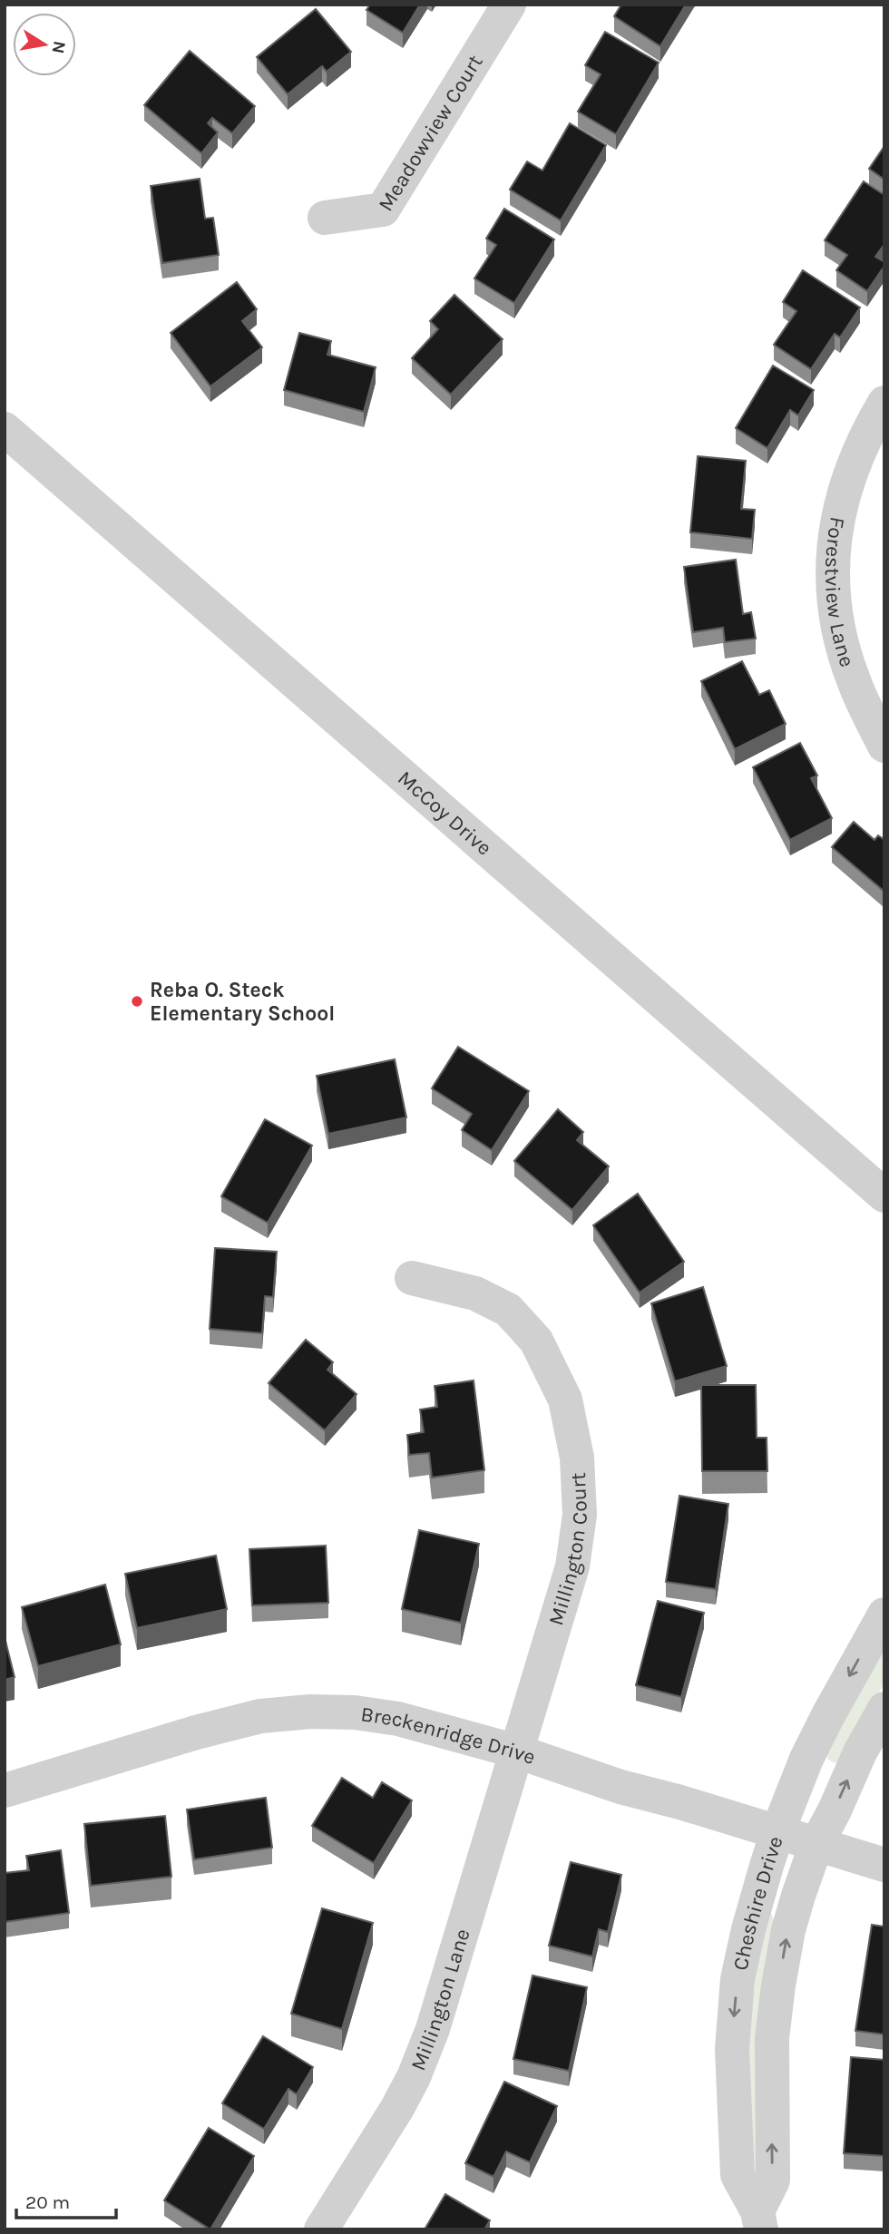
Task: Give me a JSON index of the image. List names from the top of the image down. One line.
{"streets":{"street":["Meadowview Court","Forestview Lane","McCoy Drive","Millington Court","Breckenridge Drive","Cheshire Drive","Millington Lane"]},"crossings":[["Millington Court","Breckenridge Drive"],["Millington Court","Millington Lane"],["Breckenridge Drive","Cheshire Drive"],["Breckenridge Drive","Millington Lane"]],"places":["Reba O. Steck Elementary School"],"scale_bar":"20 m","north":"right"}
